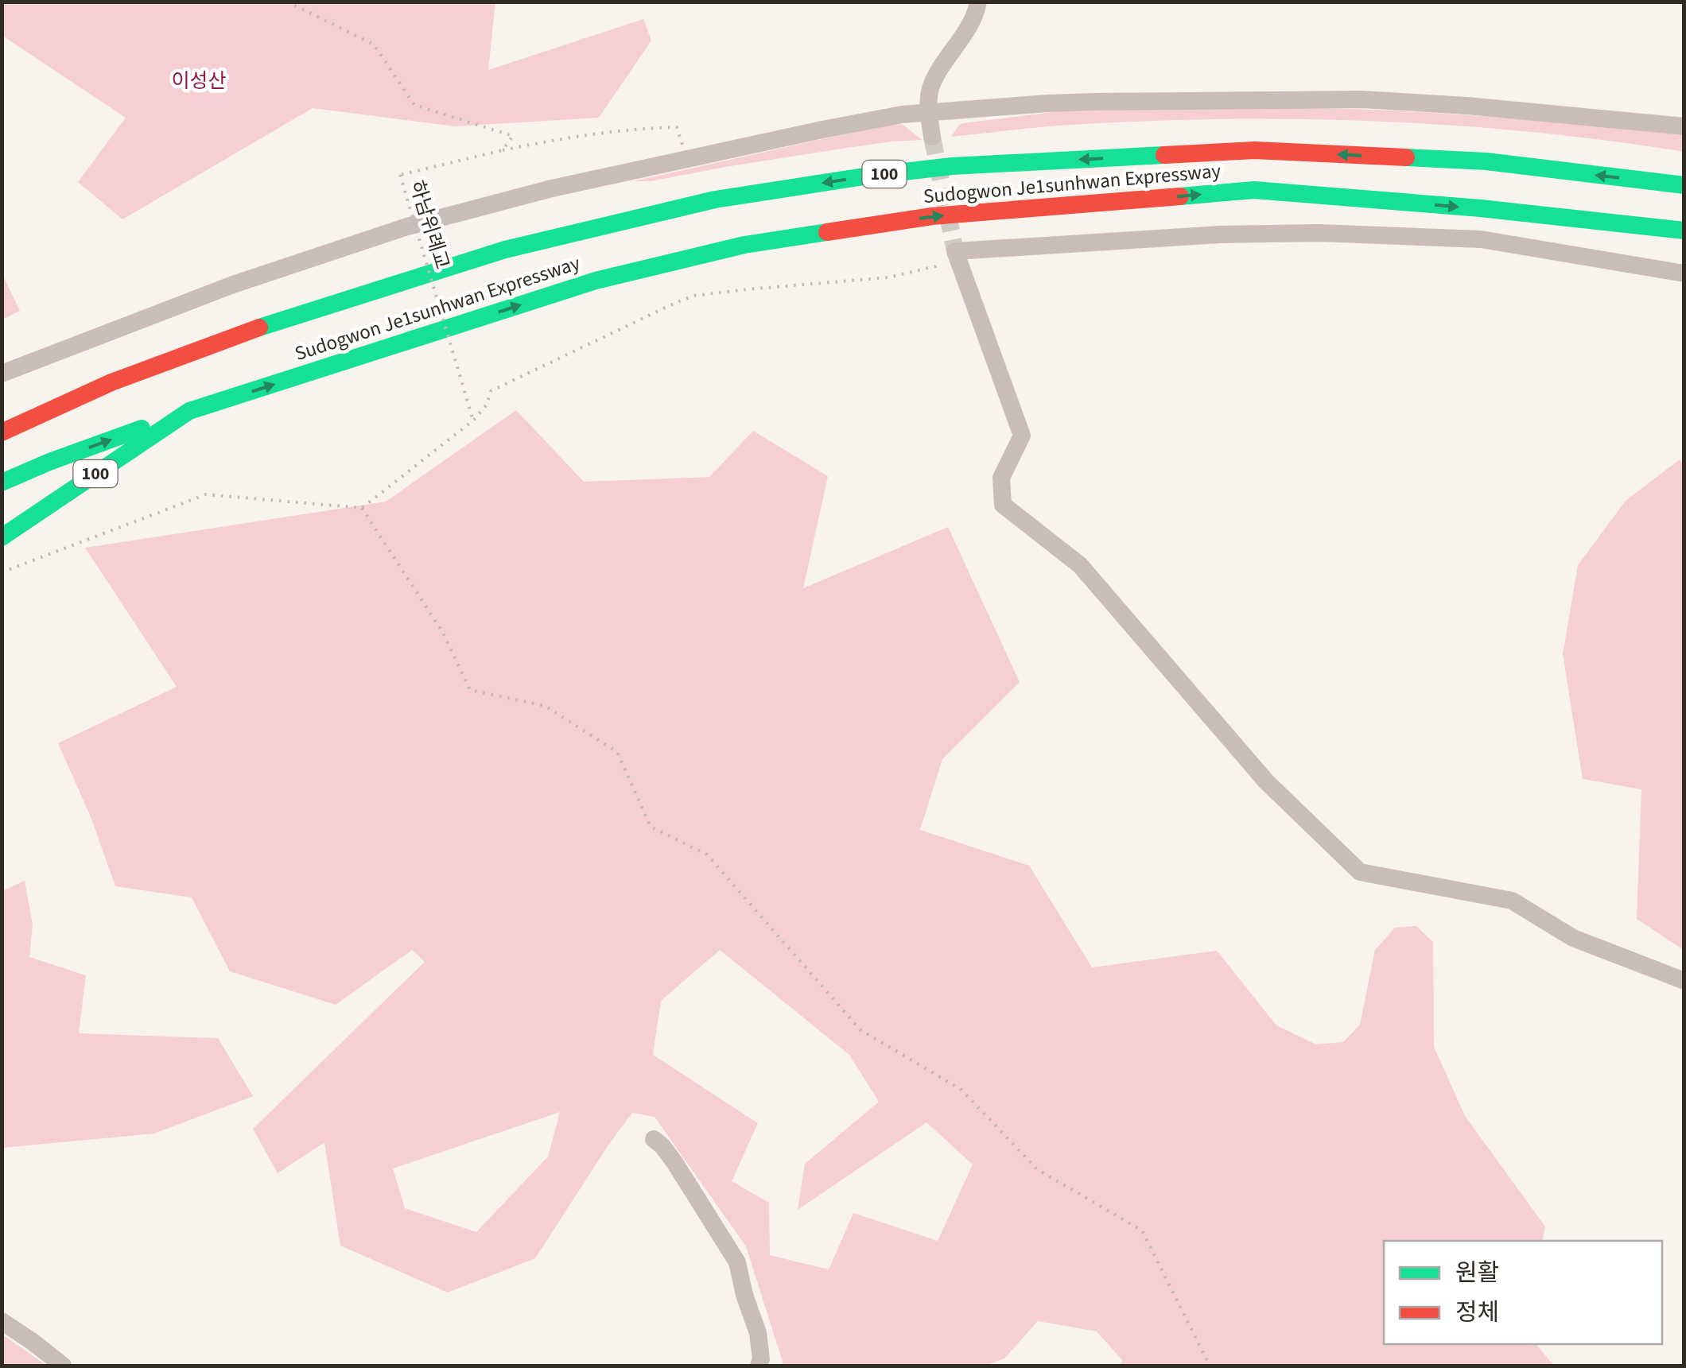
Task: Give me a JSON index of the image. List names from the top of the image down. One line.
{"streets":{"highway":["100","Sudogwon Je1sunhwan Expressway"],"path":["하남위례교"]},"parks":["이성산"],"legend":["원활","정체"]}
